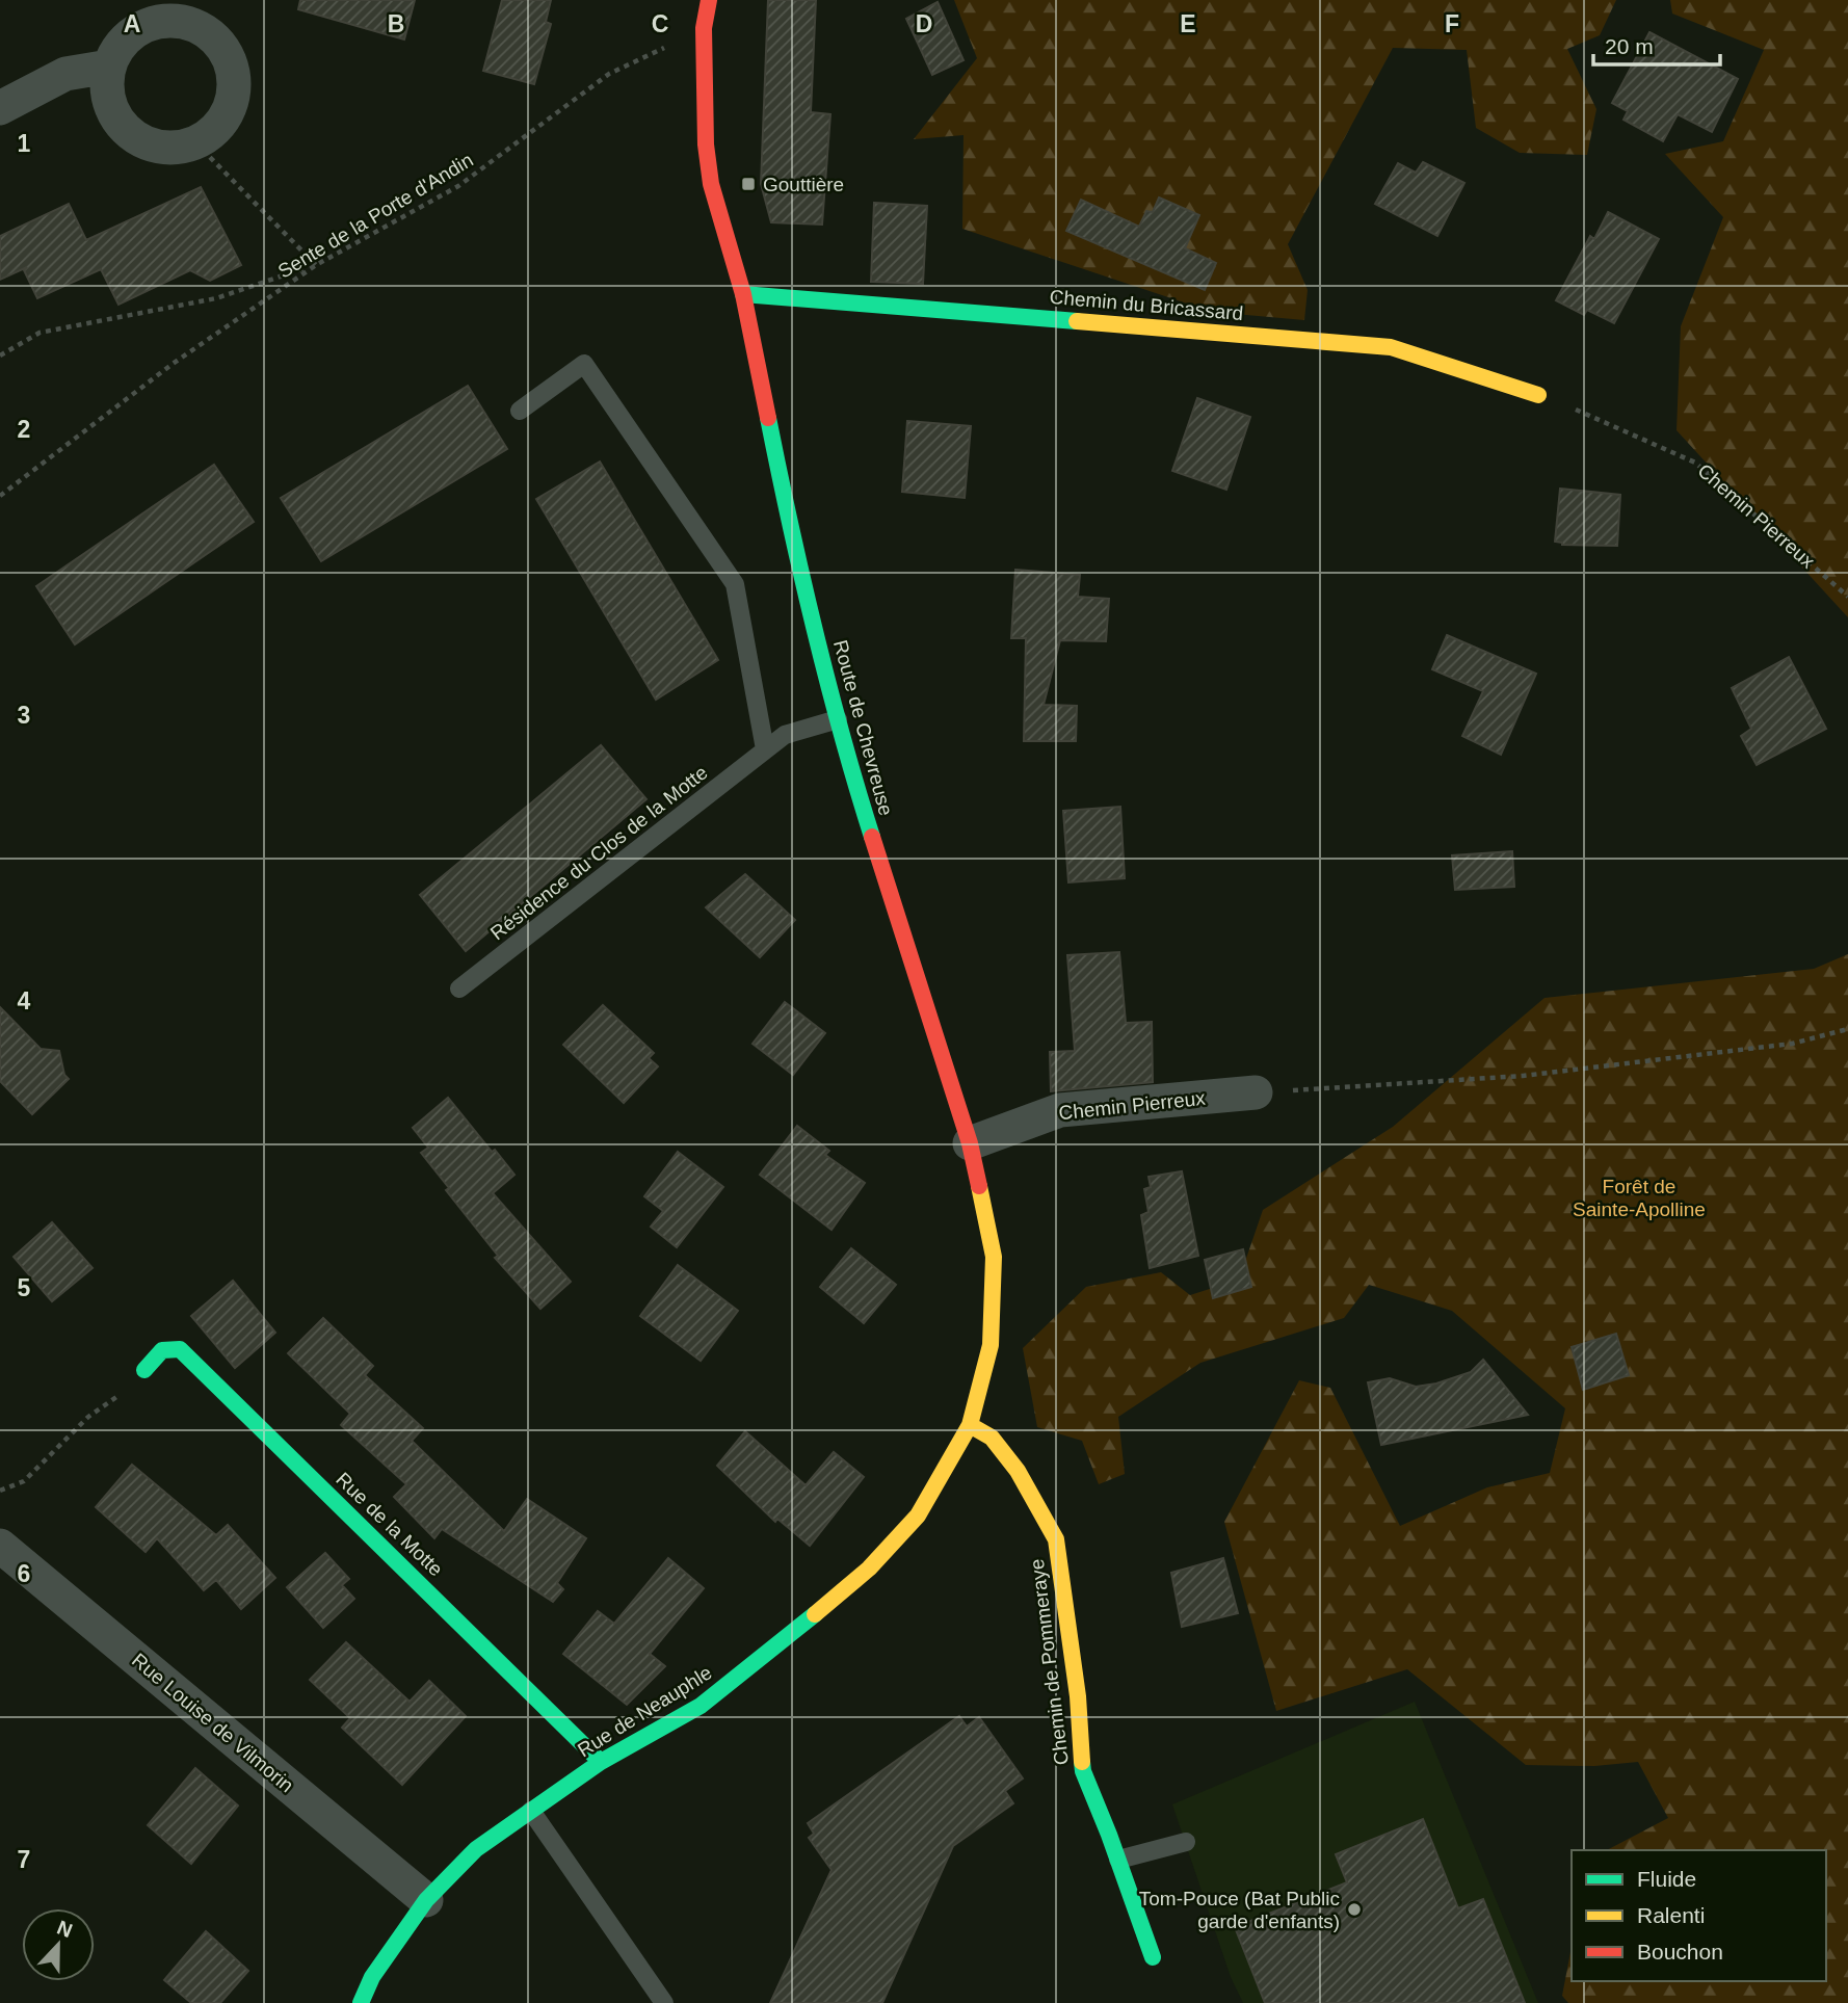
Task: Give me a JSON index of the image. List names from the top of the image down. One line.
{"streets":{"street":["Chemin du Bricassard","Chemin Pierreux","Route de Chevreuse","Rue de la Motte","Chemin de Pommeraye","Rue de Neauphle","Rue Louise de Vilmorin"],"lane":["Résidence du Clos de la Motte"],"path":["Sente de la Porte d'Andin"]},"crossings":[["Sente de la Porte d'Andin","Route de Chevreuse"],["Chemin du Bricassard","Chemin Pierreux"],["Chemin du Bricassard","Route de Chevreuse"],["Chemin Pierreux","Route de Chevreuse"],["Route de Chevreuse","Résidence du Clos de la Motte"],["Route de Chevreuse","Chemin de Pommeraye"],["Route de Chevreuse","Rue de Neauphle"],["Rue de la Motte","Rue de Neauphle"],["Rue de Neauphle","Rue Louise de Vilmorin"]],"parks":["Forêt de Sainte-Apolline"],"places":{"transit":["Gouttière"],"other":["Tom-Pouce (Bat Public garde d'enfants)"]},"legend":["Fluide","Ralenti","Bouchon"],"scale_bar":"20 m","north":"top","grid":{"columns":["A","B","C","D","E","F"],"rows":["1","2","3","4","5","6","7"]}}
